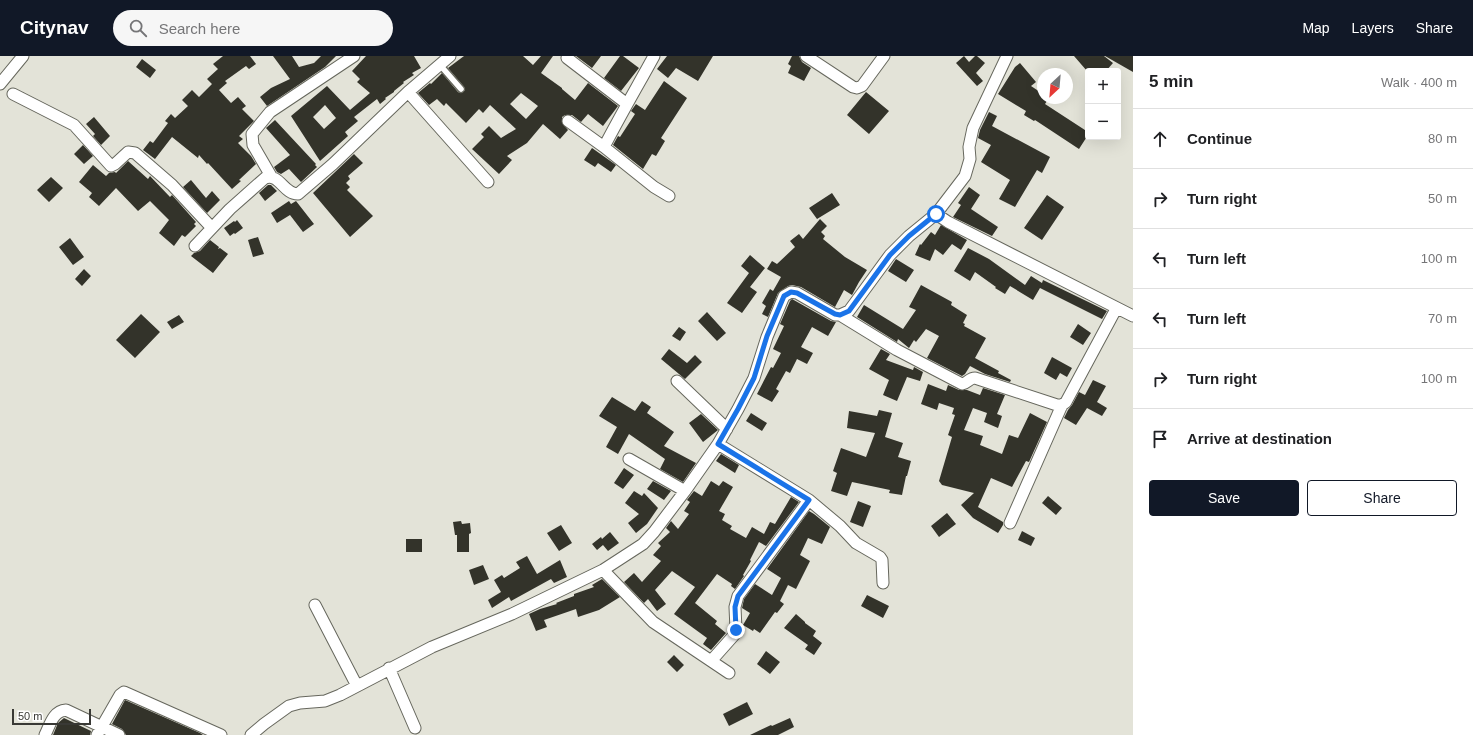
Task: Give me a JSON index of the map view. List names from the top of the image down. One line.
{"scale_bar":"50 m","north":"bottom left","page":{"header":"Citynav","search":"Search here","nav":["Map","Layers","Share"],"heading":["5 min","Walk · 400 m"],"map_buttons":["+","−"],"list":[["Continue","80 m"],["Turn right","50 m"],["Turn left","100 m"],["Turn left","70 m"],["Turn right","100 m"],"Arrive at destination"],"buttons":["Save","Share"],"scale":"50 m"}}
